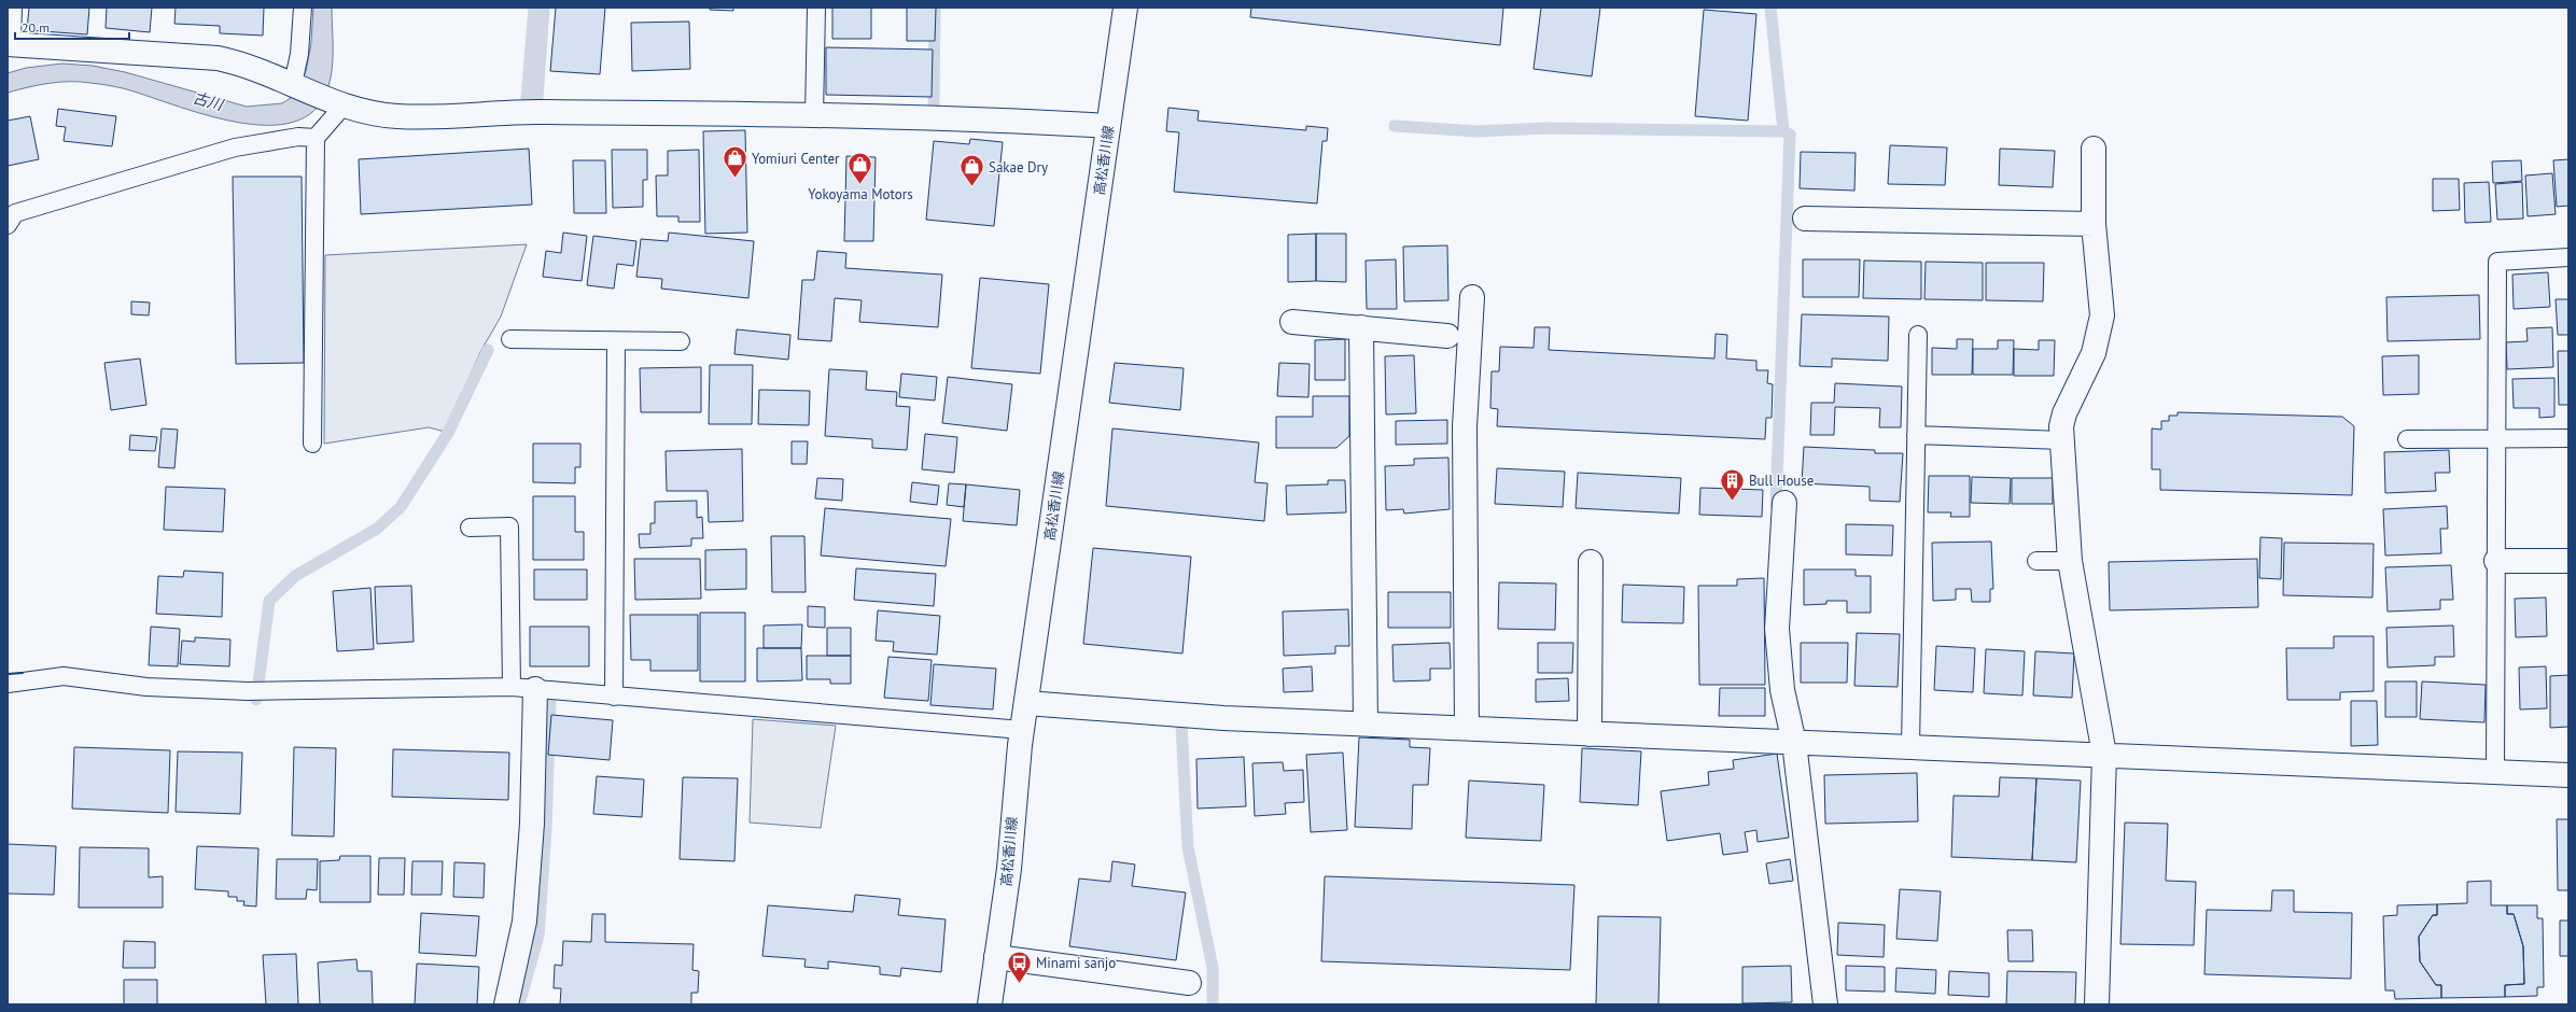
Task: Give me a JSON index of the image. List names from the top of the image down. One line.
{"streets":{"street":["高松香川線"]},"water":["古川"],"places":{"shop":["Yomiuri Center","Yokoyama Motors","Sakae Dry"],"building":["Bull House"],"bus stop":["Minami sanjo"]},"scale_bar":"20 m"}
